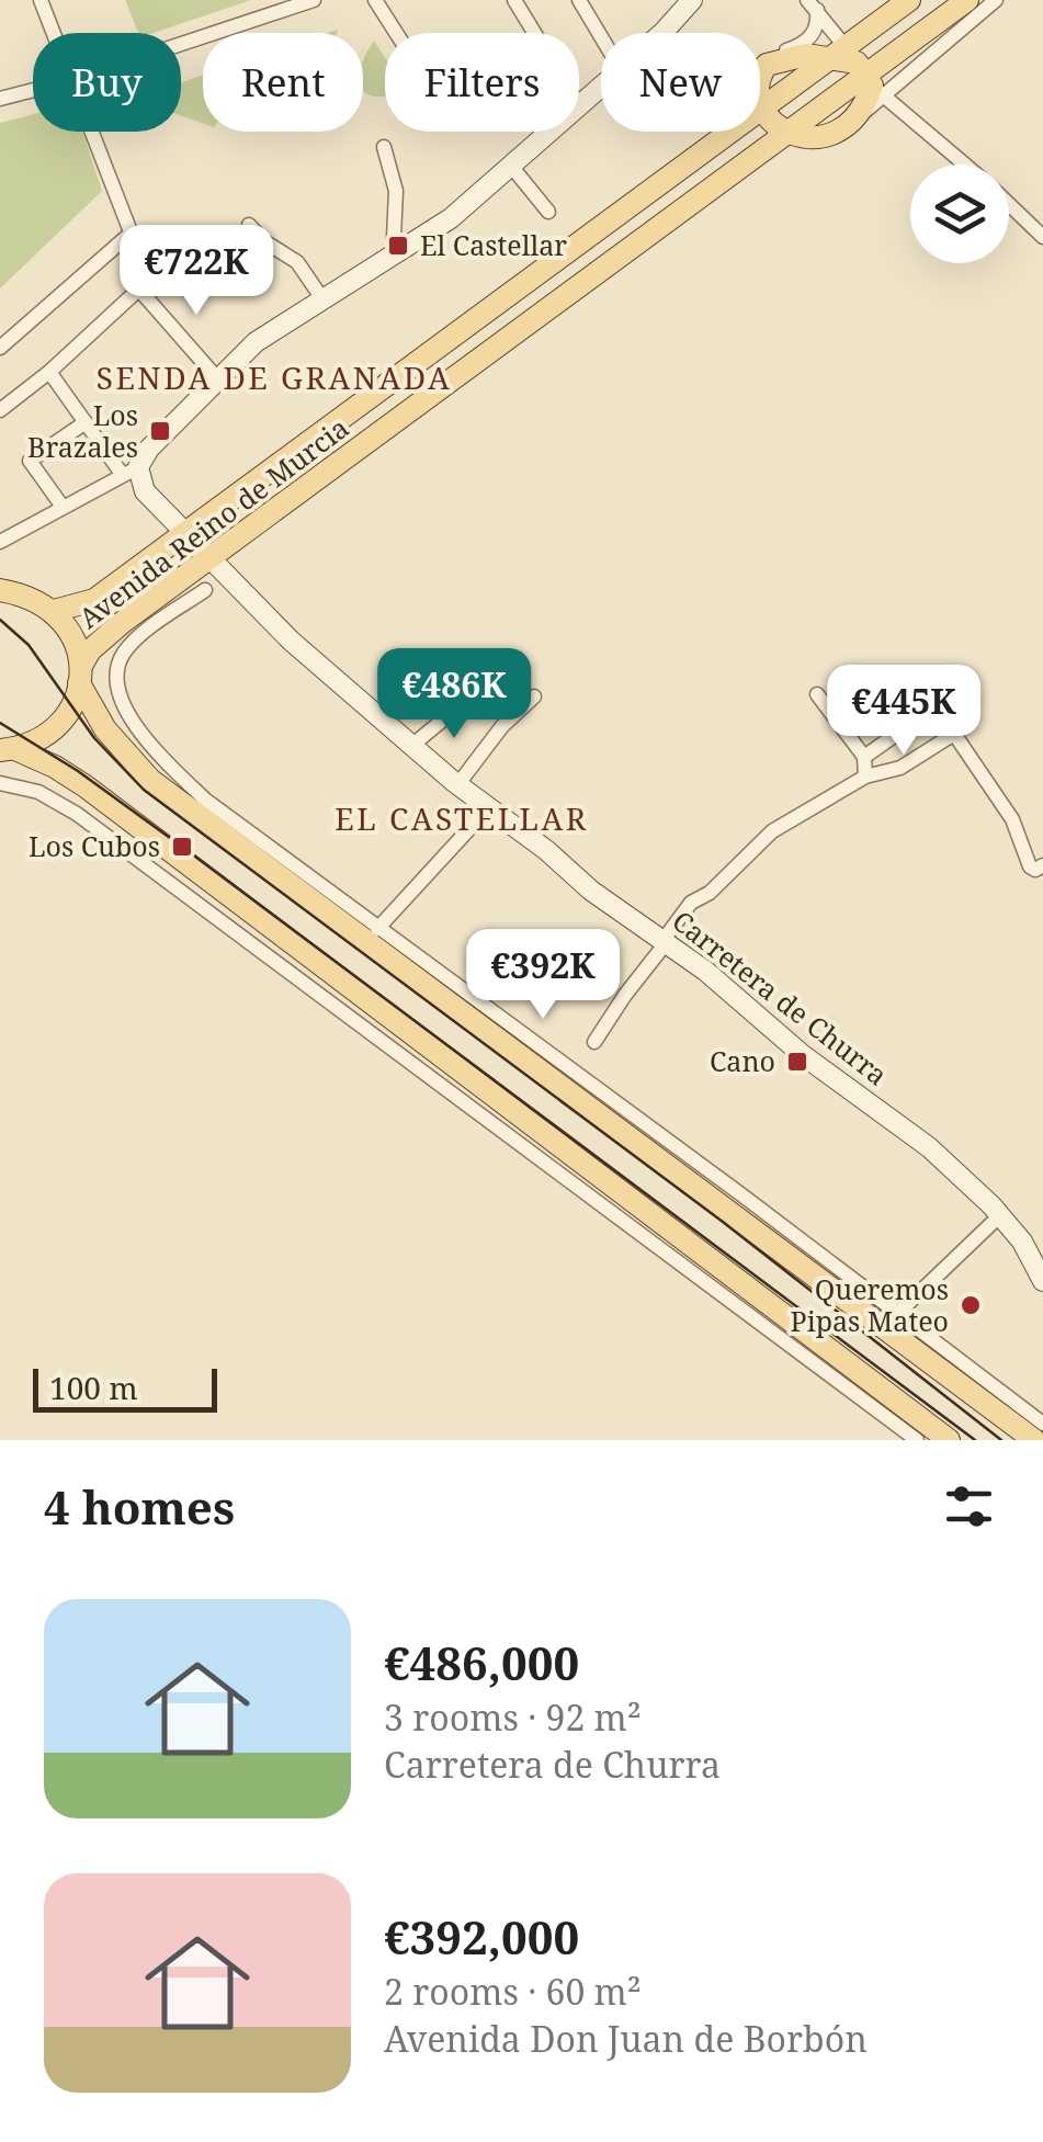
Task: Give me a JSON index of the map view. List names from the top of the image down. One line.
{"streets":{"main road":["Avenida Reino de Murcia"],"street":["Carretera de Churra"]},"crossings":[["Avenida Reino de Murcia","Carretera de Churra"]],"districts":["SENDA DE GRANADA","EL CASTELLAR"],"places":{"transit":["El Castellar","Los Brazales","Los Cubos","Cano"],"other":["Queremos Pipas Mateo"]},"scale_bar":"100 m","page":{"chip":["Buy","Rent","Filters","New"],"price":["€722K","€486K","€445K","€392K"],"scale":"100 m","heading":"4 homes","list":[{"name":"€486,000","note":"3 rooms · 92 m² · Carretera de Churra"},{"name":"€392,000","note":"2 rooms · 60 m² · Avenida Don Juan de Borbón"}]}}
